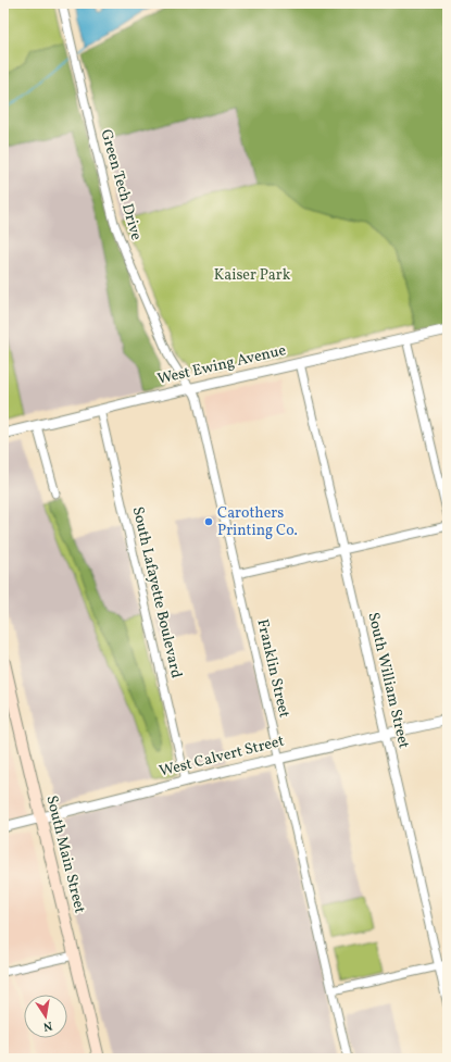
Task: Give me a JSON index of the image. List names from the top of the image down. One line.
{"streets":{"main road":["South Main Street"],"street":["Green Tech Drive","West Ewing Avenue","South Lafayette Boulevard","Franklin Street","South William Street","West Calvert Street"]},"crossings":[["Green Tech Drive","West Ewing Avenue"],["Green Tech Drive","Franklin Street"],["West Ewing Avenue","South Lafayette Boulevard"],["West Ewing Avenue","Franklin Street"],["West Ewing Avenue","South William Street"],["South Lafayette Boulevard","West Calvert Street"],["Franklin Street","West Calvert Street"],["South William Street","West Calvert Street"],["West Calvert Street","South Main Street"]],"parks":["Kaiser Park"],"places":["Carothers Printing Co."],"north":"bottom"}
